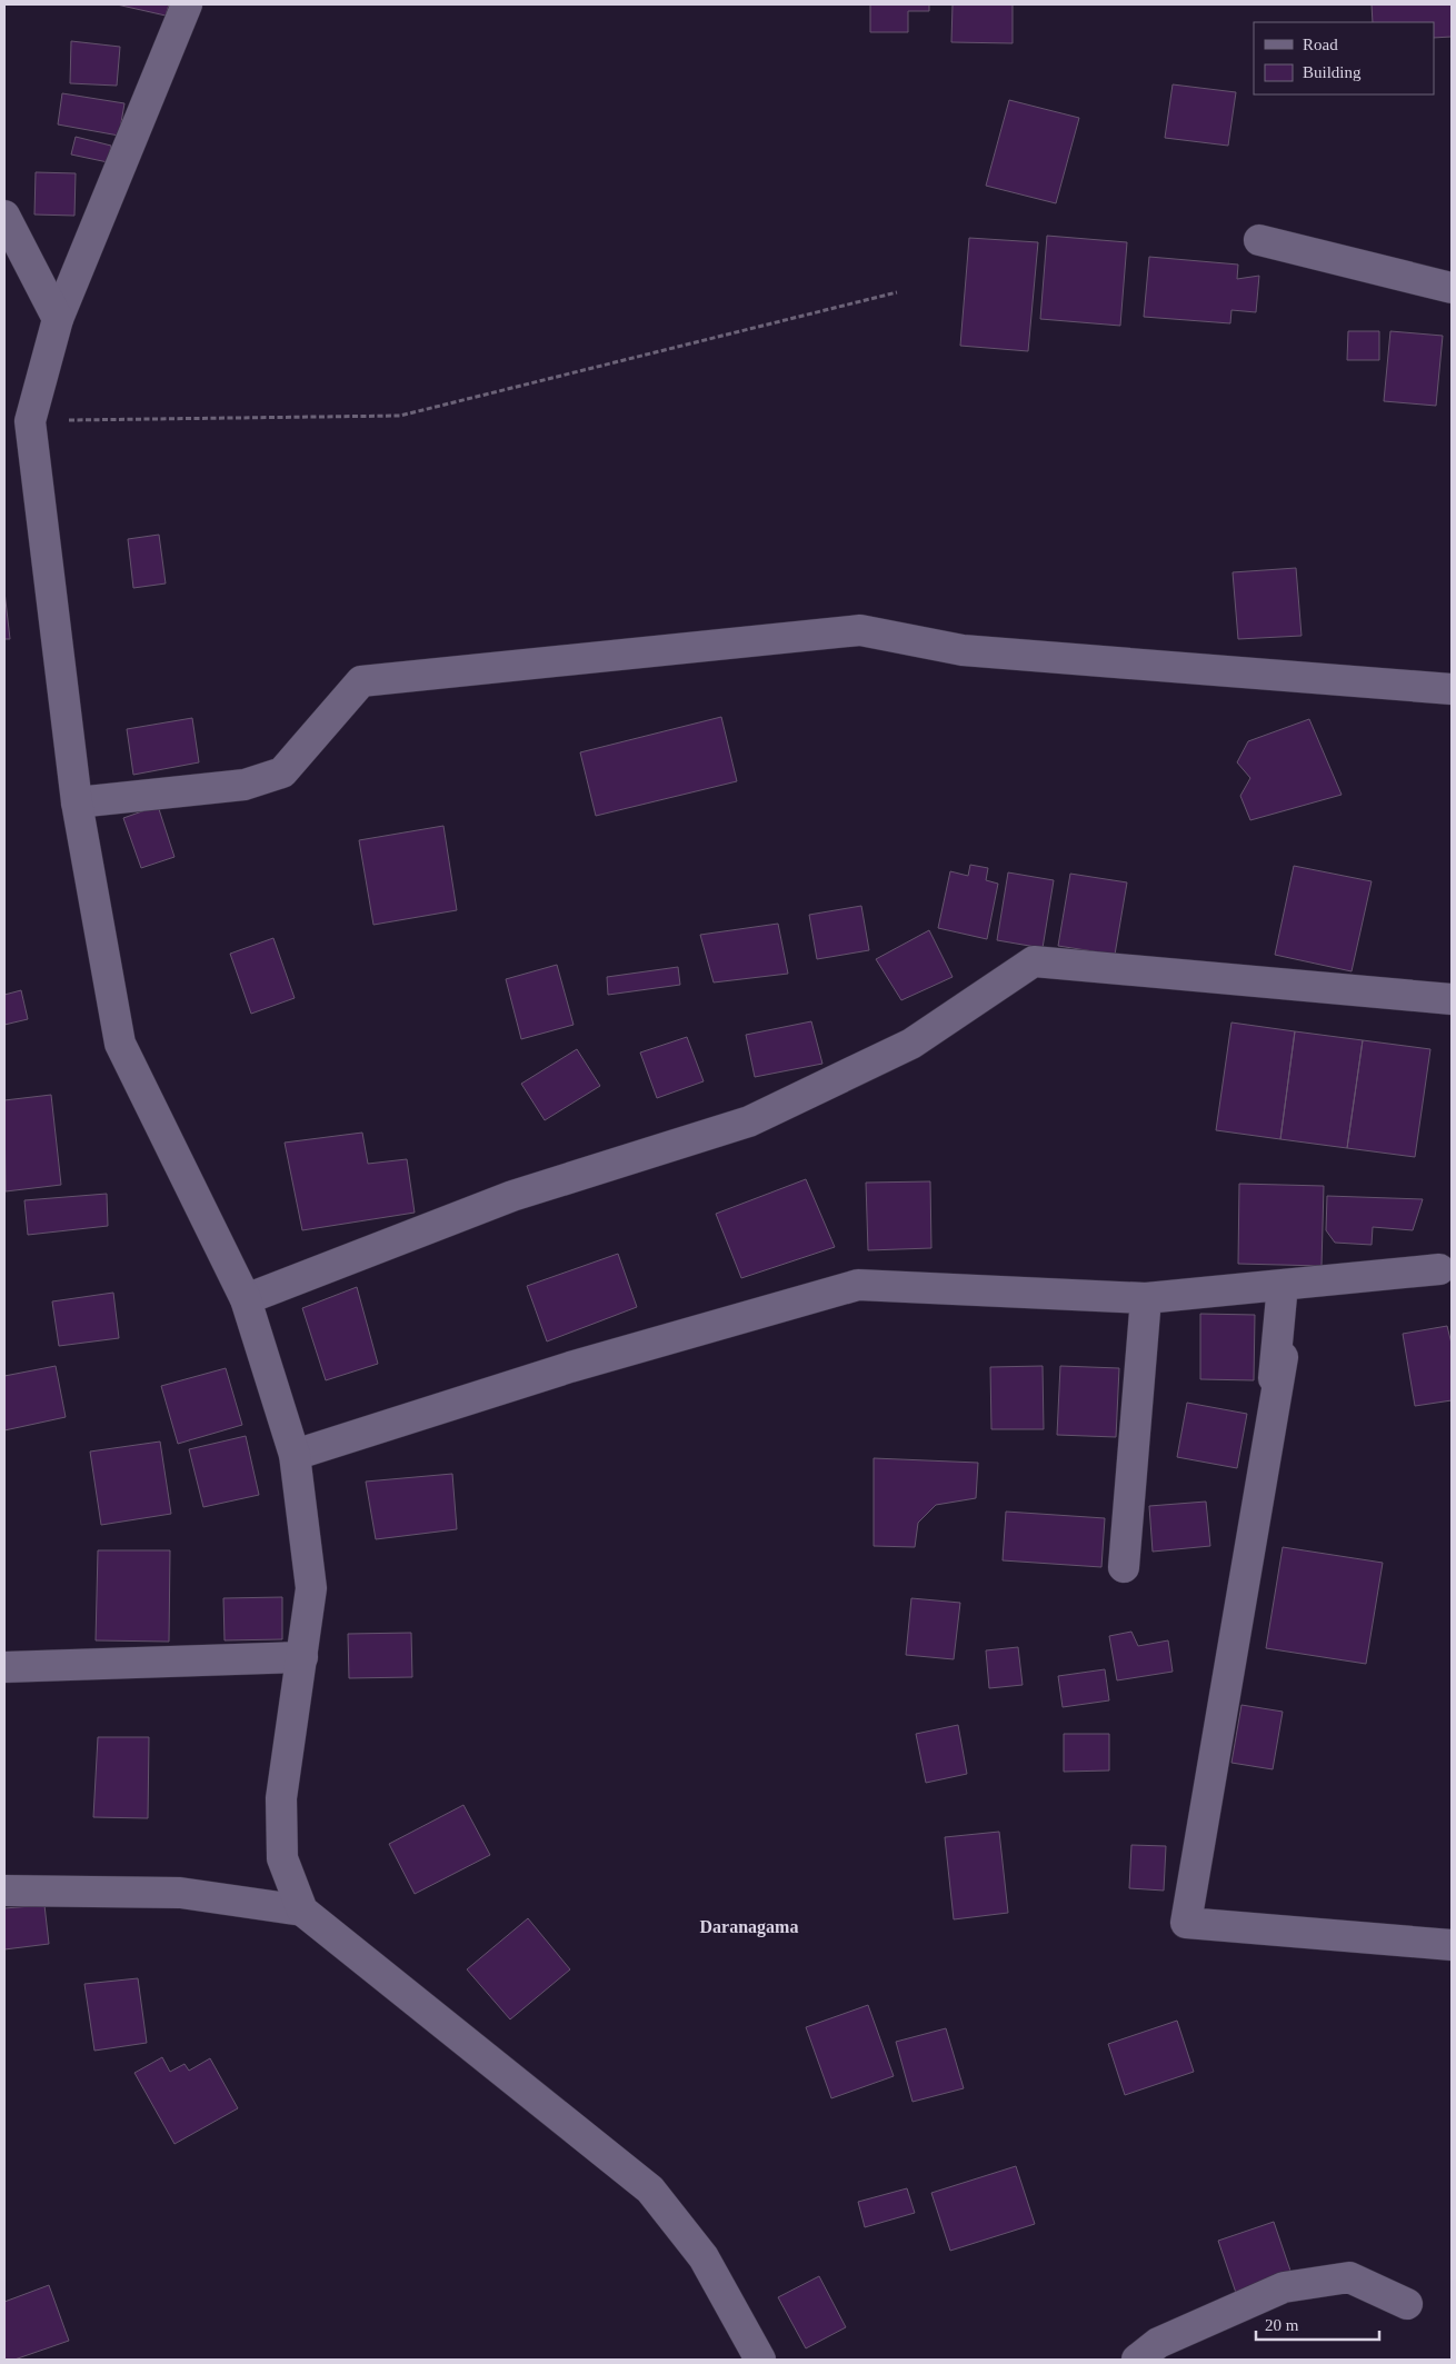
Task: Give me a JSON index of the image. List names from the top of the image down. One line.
{"districts":["Daranagama"],"legend":["Road","Building"],"scale_bar":"20 m"}
